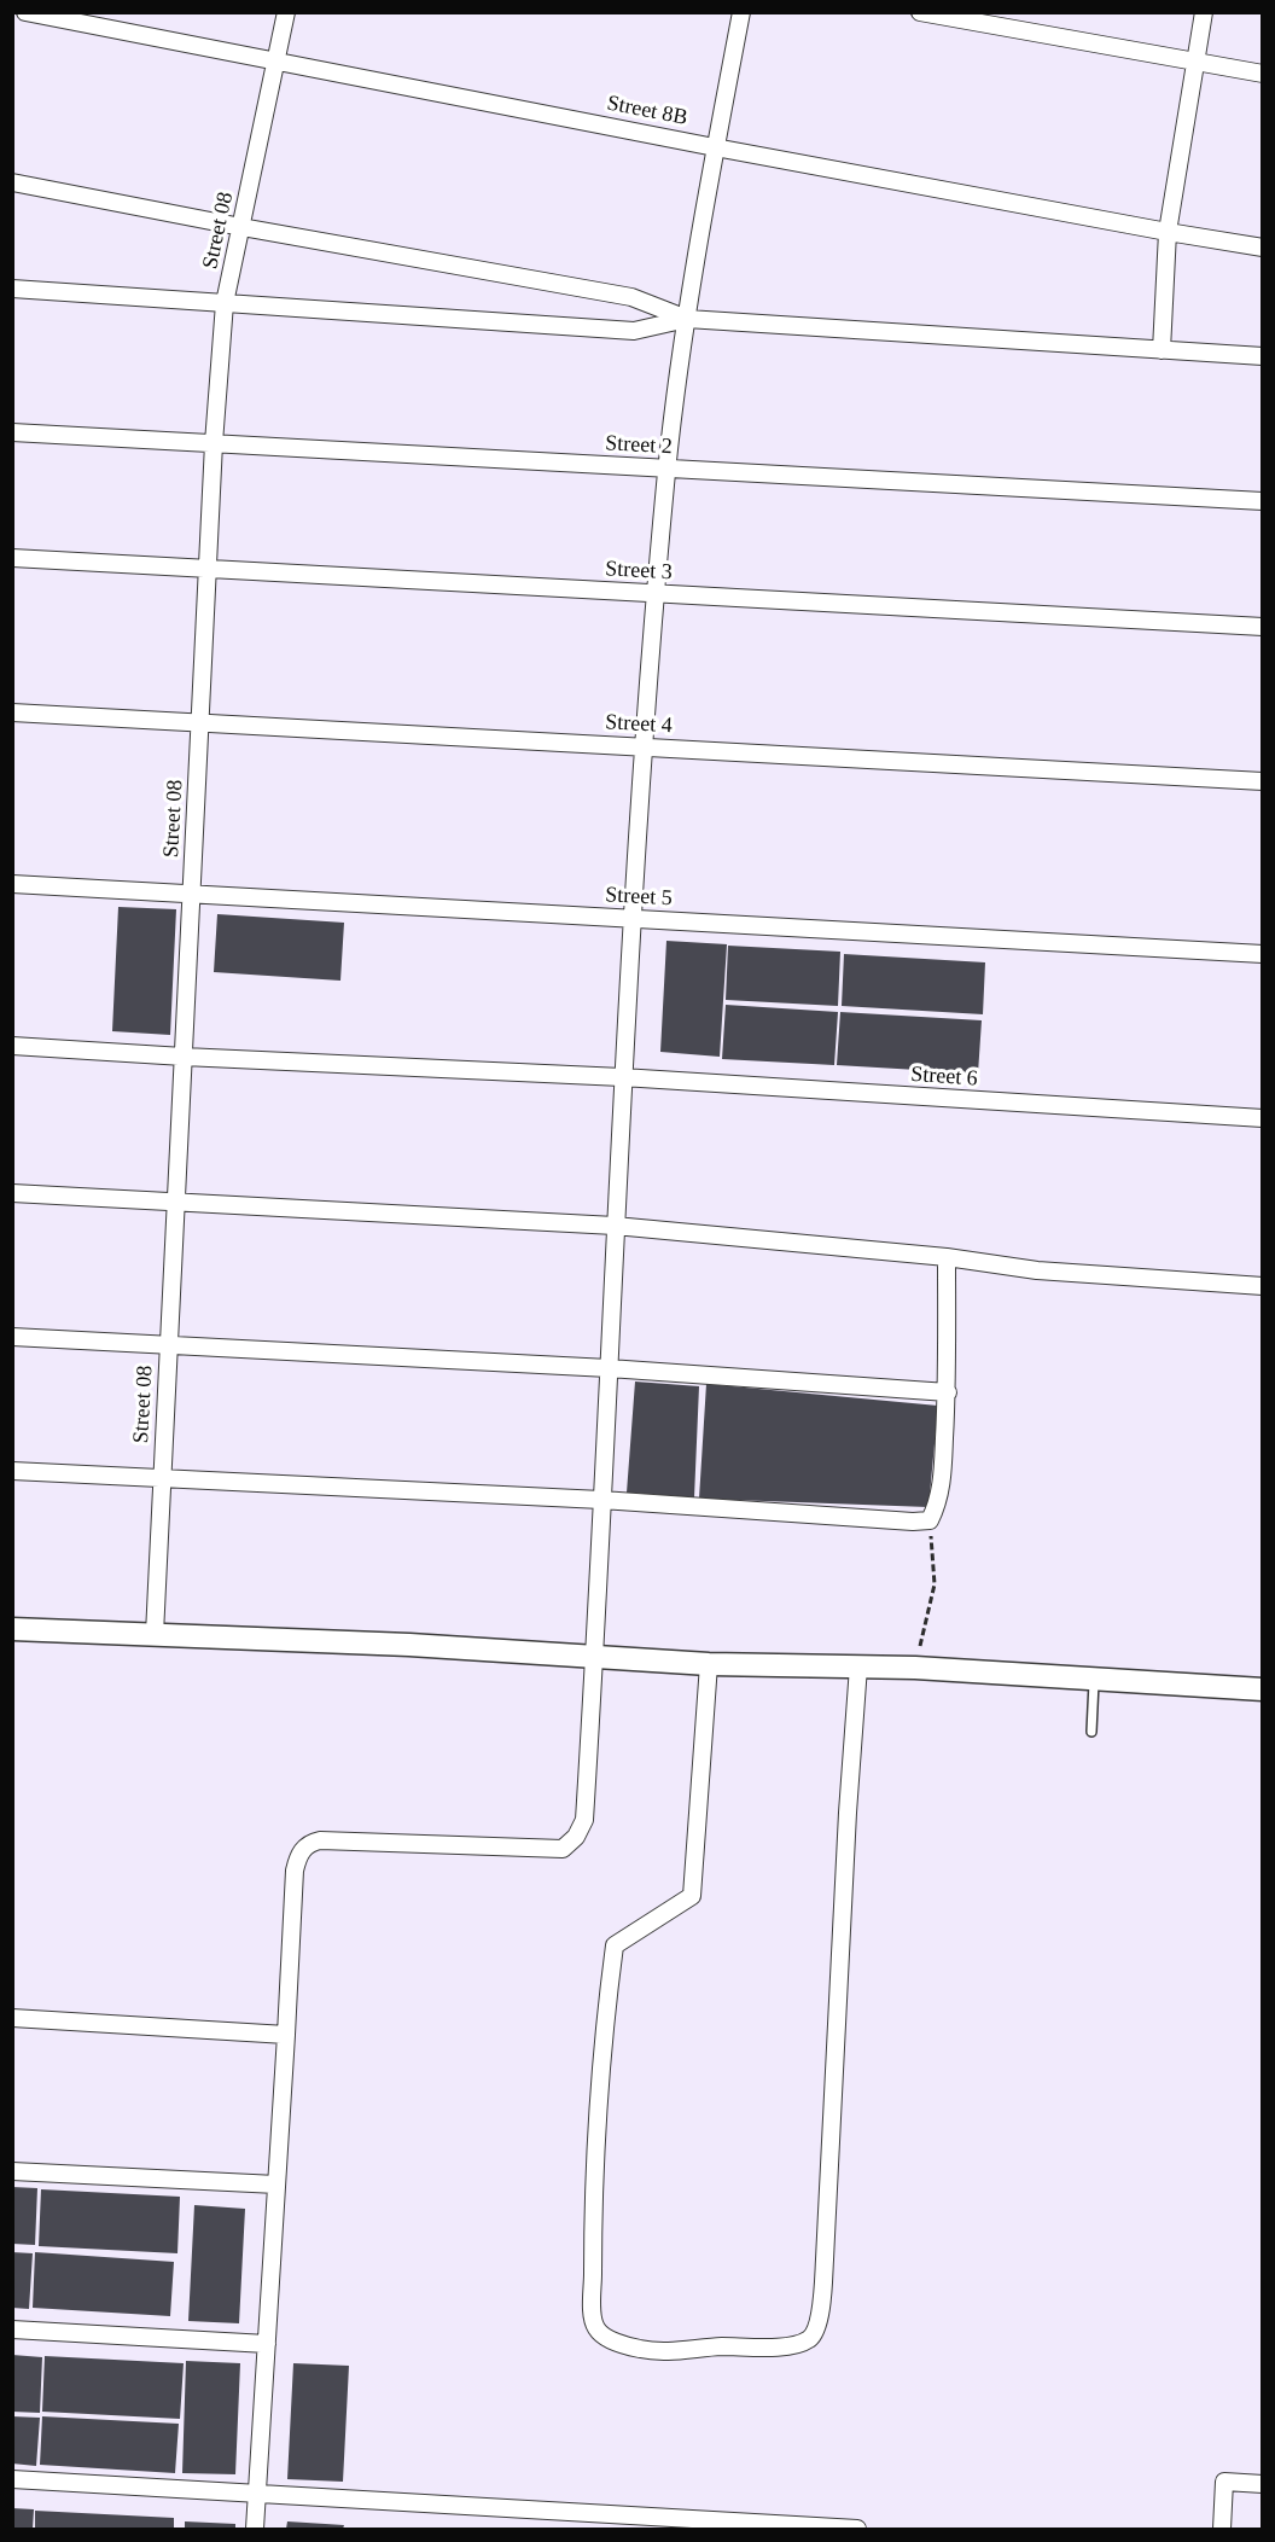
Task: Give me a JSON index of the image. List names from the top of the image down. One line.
{"streets":{"street":["Street 8B","Street 08","Street 2","Street 3","Street 4","Street 5","Street 6"]},"crossings":[["Street 8B","Street 08"],["Street 08","Street 2"],["Street 08","Street 3"],["Street 08","Street 4"],["Street 08","Street 5"],["Street 08","Street 6"]]}
